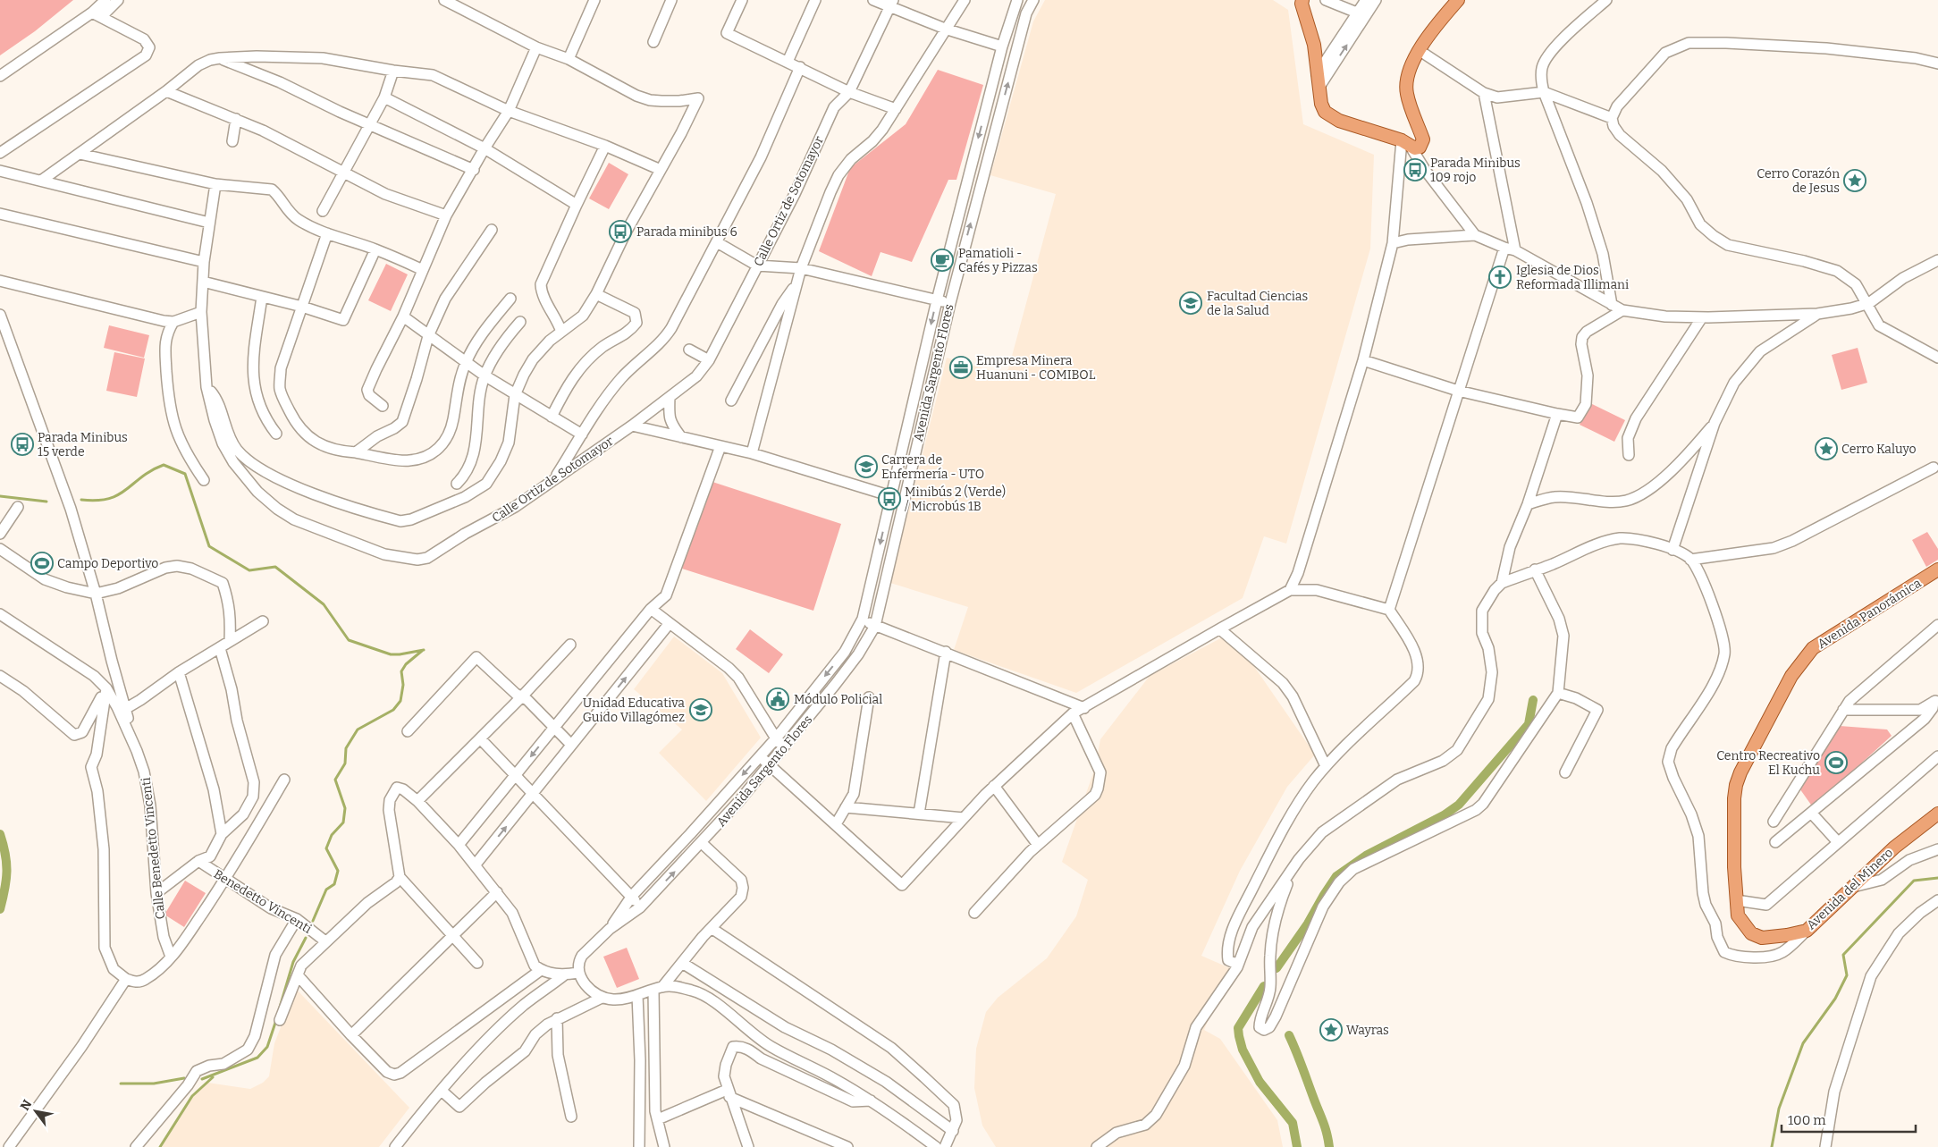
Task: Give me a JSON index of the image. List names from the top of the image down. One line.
{"streets":{"main road":["Avenida Panorámica","Avenida del Minero"],"street":["Calle Ortiz de Sotomayor","Avenida Sargento Flores","Calle Benedetto Vincenti","Benedetto Vincenti"]},"crossings":[["Avenida Panorámica","Avenida del Minero"]],"places":{"bus stop":["Parada Minibus 109 rojo","Parada minibus 6","Parada Minibus 15 verde","Minibús 2 (Verde) / Microbús 1B"],"place":["Cerro Corazón de Jesus","Cerro Kaluyo","Wayras"],"cafe":["Pamatioli - Cafés y Pizzas"],"church":["Iglesia de Dios Reformada Illimani"],"school or university":["Facultad Ciencias de la Salud","Carrera de Enfermería - UTO","Unidad Educativa Guido Villagómez"],"office":["Empresa Minera Huanuni - COMIBOL"],"sports":["Campo Deportivo","Centro Recreativo El Kuchu"],"public building":["Módulo Policial"]},"scale_bar":"100 m","north":"top left"}
